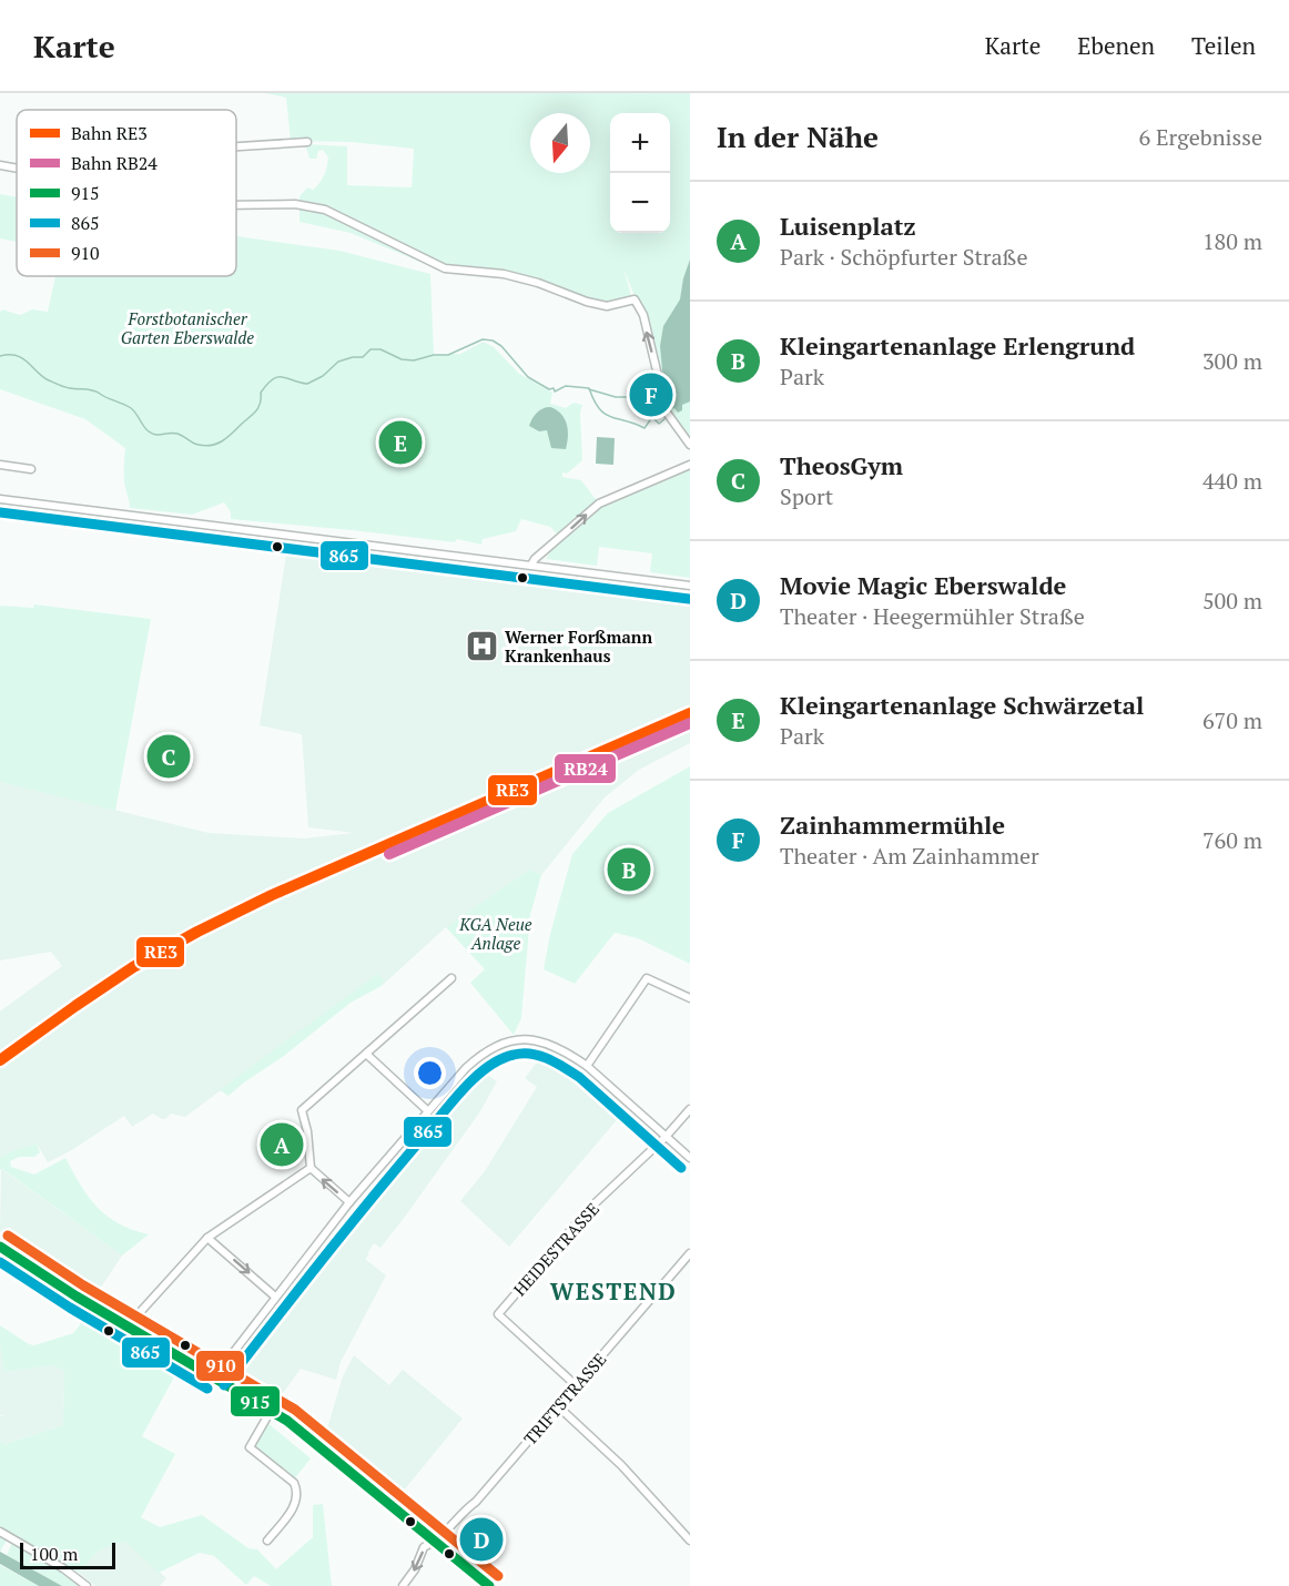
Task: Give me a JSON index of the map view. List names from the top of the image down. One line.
{"streets":{"street":["HEIDESTRASSE","TRIFTSTRASSE"]},"crossings":[["HEIDESTRASSE","TRIFTSTRASSE"]],"districts":["WESTEND"],"parks":["Forstbotanischer Garten Eberswalde","KGA Neue Anlage"],"places":{"hospital":["Werner Forßmann Krankenhaus"]},"lines":["transit line 865","rail line RE3","rail line RB24","transit line 910","transit line 915"],"legend":["Bahn RE3","Bahn RB24","915","865","910"],"scale_bar":"100 m","north":"bottom","page":{"header":"Karte","nav":["Karte","Ebenen","Teilen"],"heading":["In der Nähe","6 Ergebnisse"],"map_buttons":["+","−"],"list":[{"mark":"A","name":"Luisenplatz","note":"Park · Schöpfurter Straße","value":"180 m"},{"mark":"B","name":"Kleingartenanlage Erlengrund","note":"Park","value":"300 m"},{"mark":"C","name":"TheosGym","note":"Sport","value":"440 m"},{"mark":"D","name":"Movie Magic Eberswalde","note":"Theater · Heegermühler Straße","value":"500 m"},{"mark":"E","name":"Kleingartenanlage Schwärzetal","note":"Park","value":"670 m"},{"mark":"F","name":"Zainhammermühle","note":"Theater · Am Zainhammer","value":"760 m"}],"pins":["F","E","C","B","A","D"],"scale":"100 m"}}
